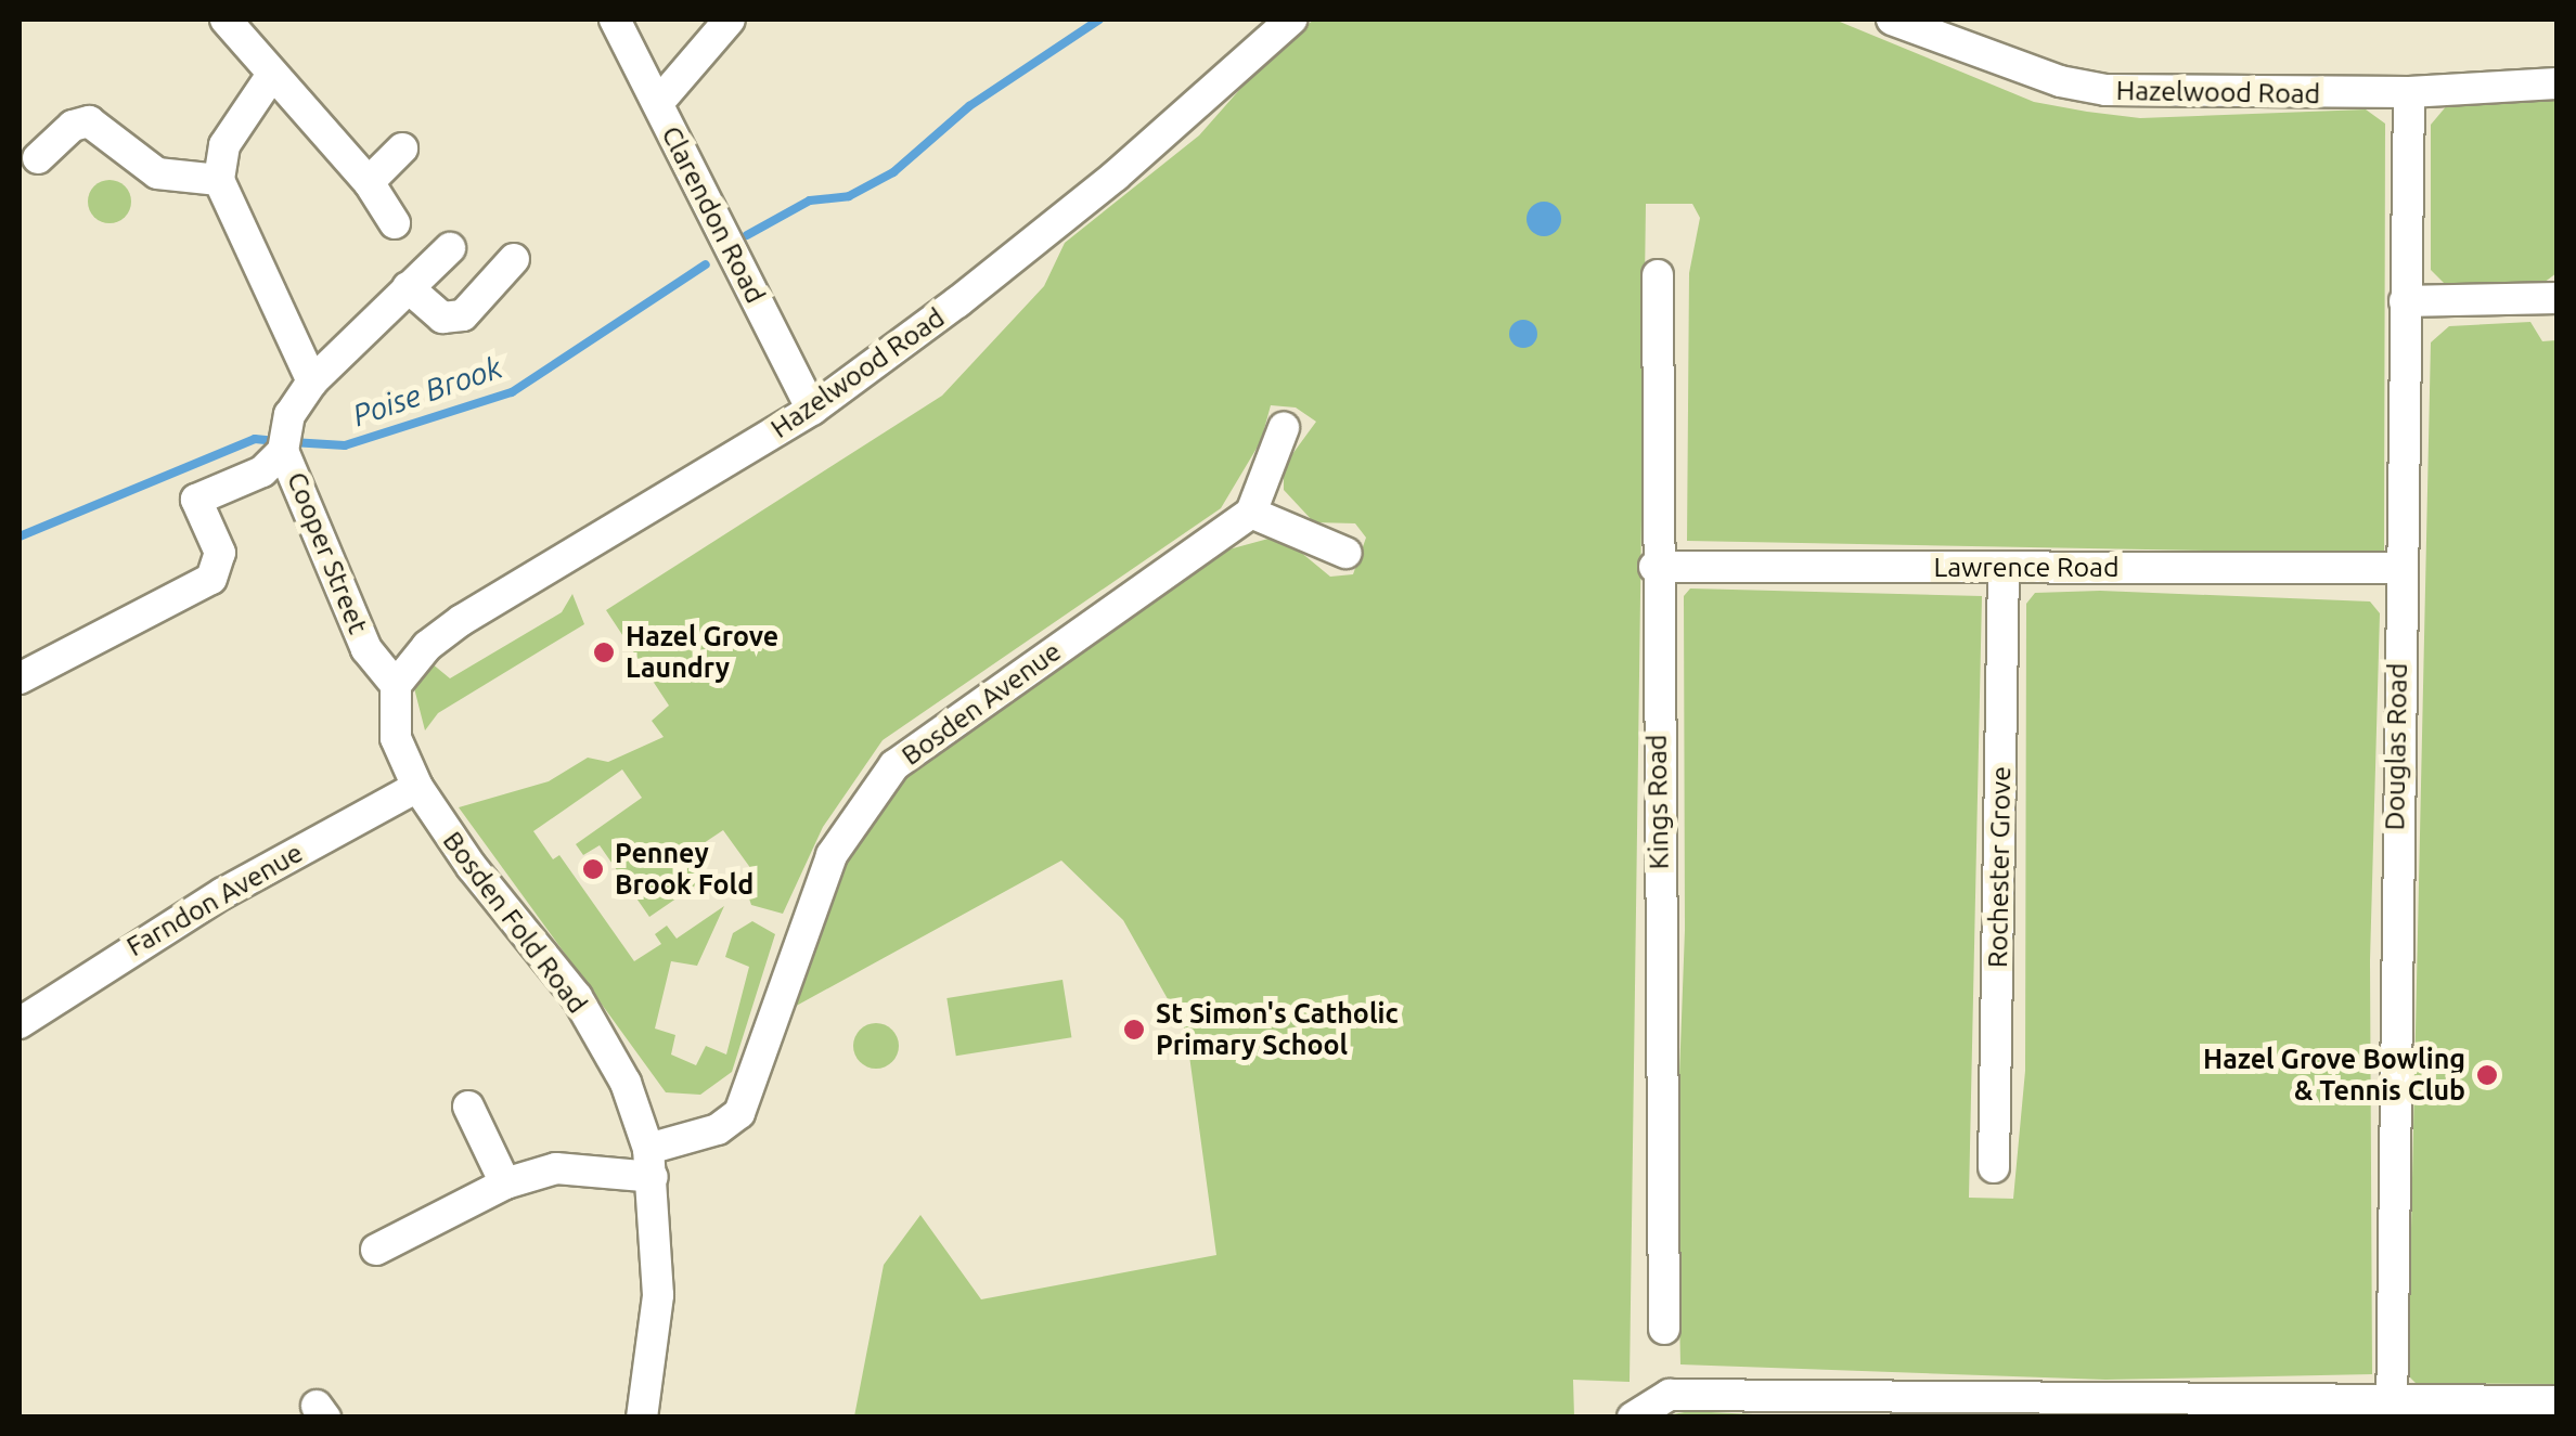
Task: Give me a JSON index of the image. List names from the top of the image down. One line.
{"streets":{"street":["Hazelwood Road","Clarendon Road","Cooper Street","Lawrence Road","Bosden Avenue","Douglas Road","Kings Road","Rochester Grove","Farndon Avenue","Bosden Fold Road"]},"crossings":[["Hazelwood Road","Clarendon Road"],["Hazelwood Road","Cooper Street"],["Hazelwood Road","Douglas Road"],["Hazelwood Road","Bosden Fold Road"],["Cooper Street","Bosden Fold Road"],["Lawrence Road","Douglas Road"],["Lawrence Road","Kings Road"],["Lawrence Road","Rochester Grove"],["Bosden Avenue","Bosden Fold Road"],["Farndon Avenue","Bosden Fold Road"]],"water":["Poise Brook"],"places":["Hazel Grove Laundry","Penney Brook Fold","St Simon's Catholic Primary School","Hazel Grove Bowling & Tennis Club"]}
